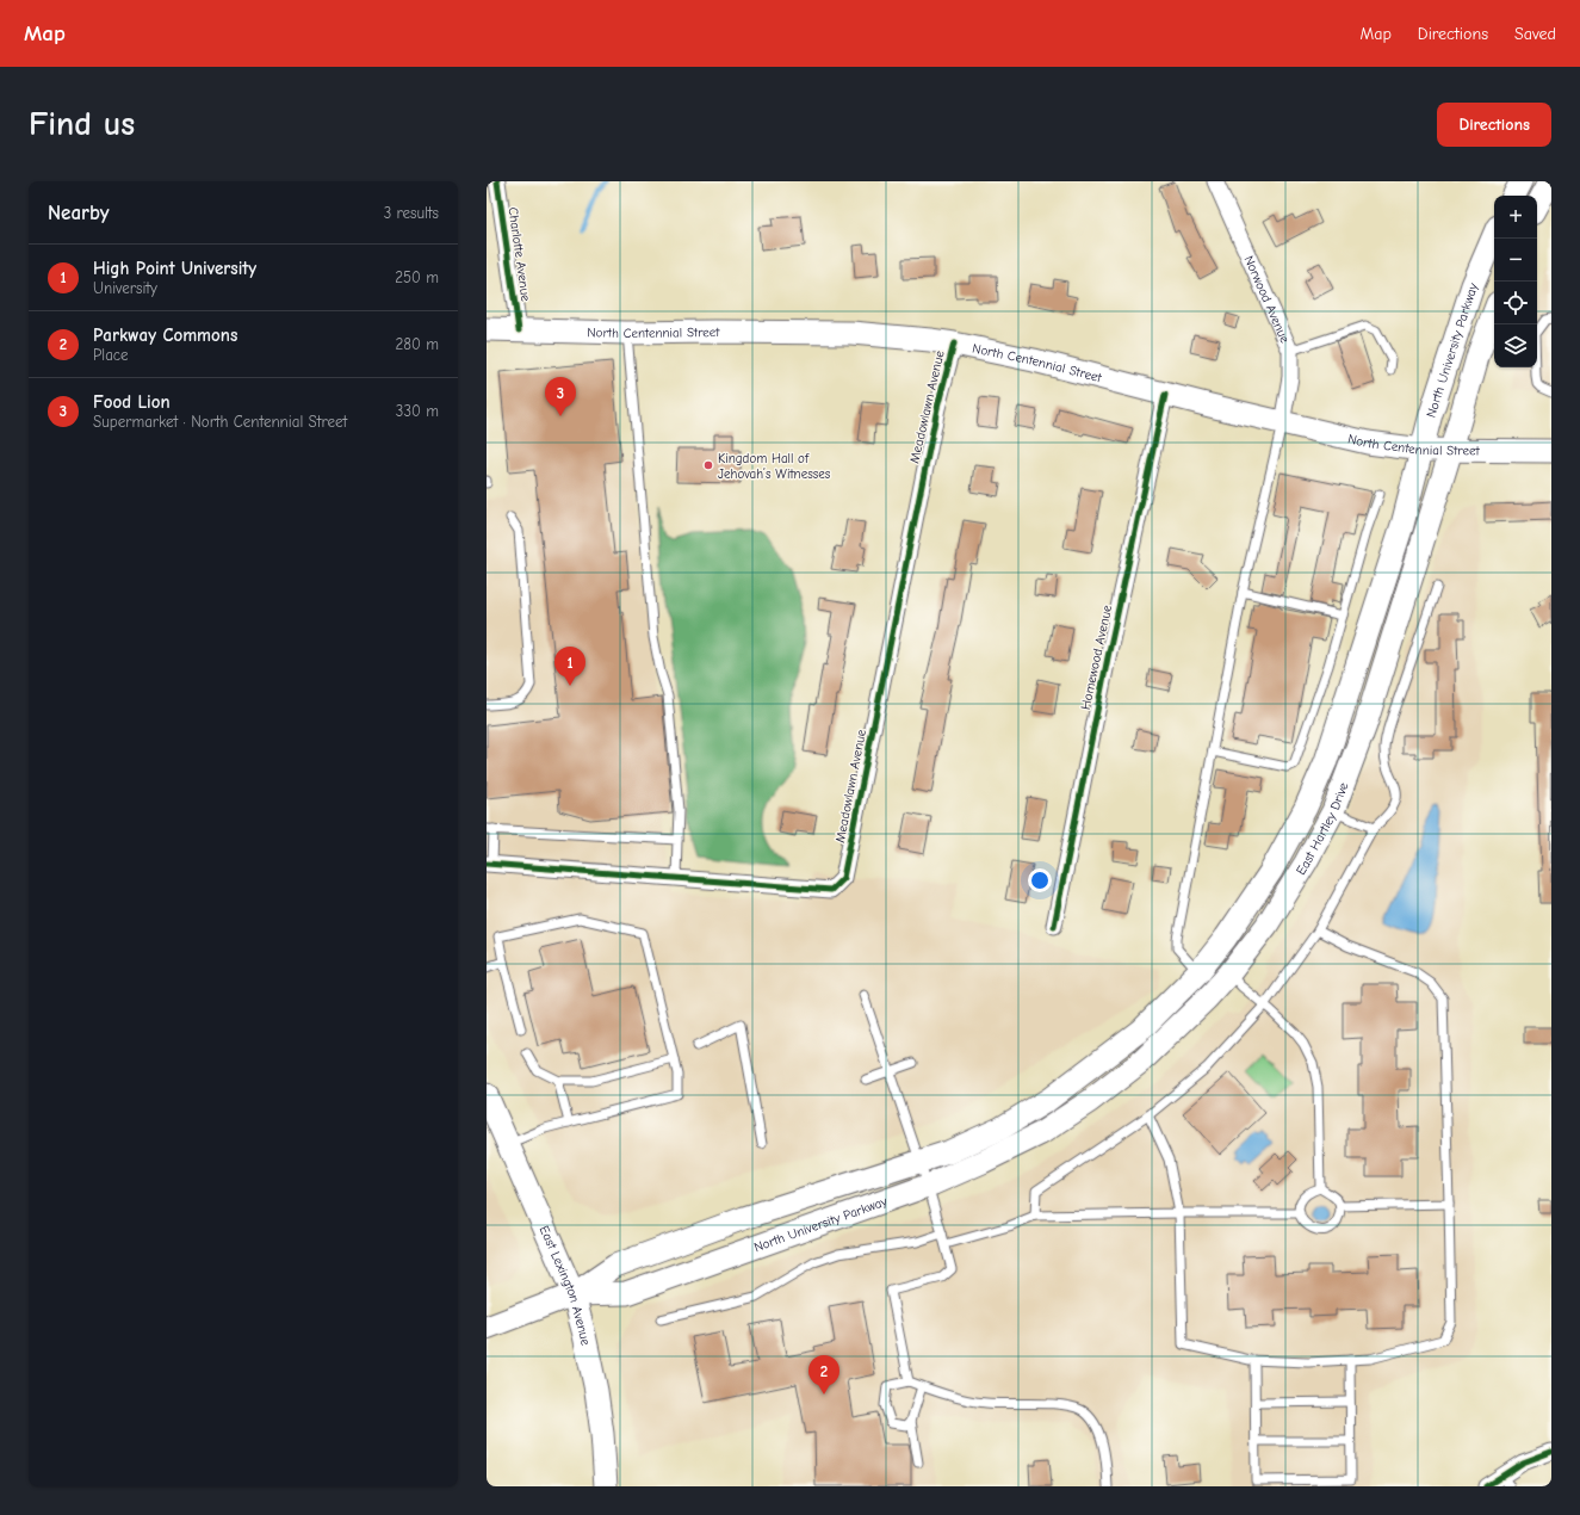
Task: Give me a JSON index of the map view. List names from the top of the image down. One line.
{"streets":{"main road":["North Centennial Street","North University Parkway","East Hartley Drive","East Lexington Avenue"],"street":["Charlotte Avenue","Norwood Avenue","Meadowlawn Avenue","Homewood Avenue"]},"crossings":[["Charlotte Avenue","North Centennial Street"],["Norwood Avenue","North Centennial Street"],["North Centennial Street","North University Parkway"],["North Centennial Street","Meadowlawn Avenue"],["North Centennial Street","Homewood Avenue"],["North Centennial Street","East Hartley Drive"],["North University Parkway","East Hartley Drive"],["North University Parkway","East Lexington Avenue"]],"places":["Kingdom Hall of Jehovah’s Witnesses"],"page":{"header":"Map","nav":["Map","Directions","Saved"],"buttons":"Directions","title":"Find us","heading":["Nearby","3 results"],"map_buttons":["+","−"],"list":[{"mark":"1","name":"High Point University","note":"University","value":"250 m"},{"mark":"2","name":"Parkway Commons","note":"Place","value":"280 m"},{"mark":"3","name":"Food Lion","note":"Supermarket · North Centennial Street","value":"330 m"}],"pins":["3","1","2"]}}
